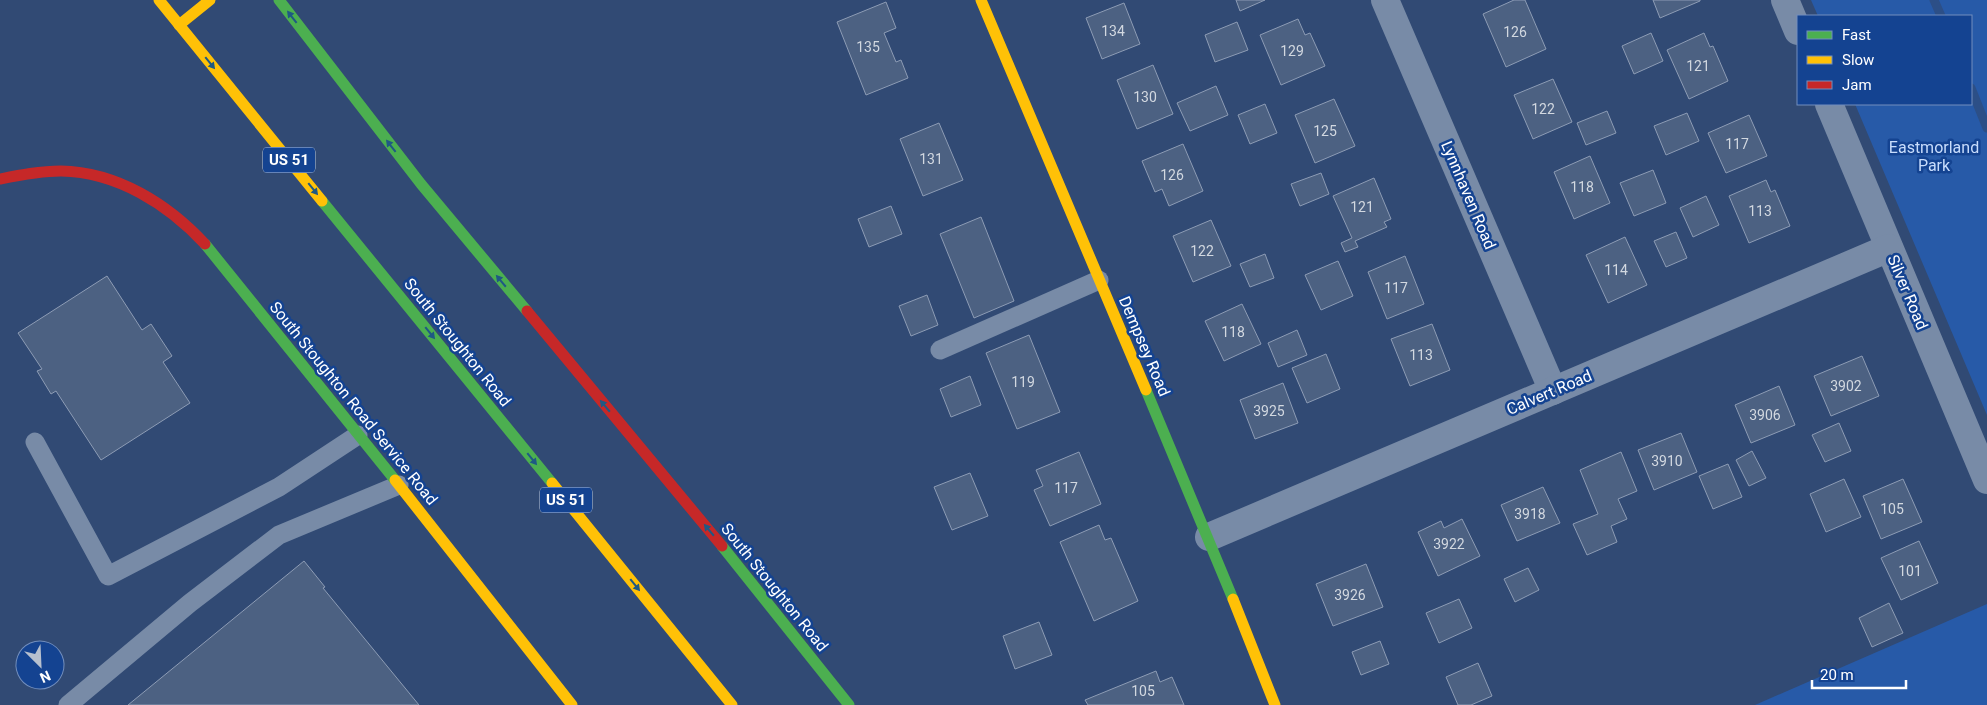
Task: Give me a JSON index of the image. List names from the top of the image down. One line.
{"streets":{"main road":["US 51","South Stoughton Road","Dempsey Road","South Stoughton Road Service Road"],"street":["Lynnhaven Road","Silver Road","Calvert Road"]},"crossings":[["Lynnhaven Road","Calvert Road"],["Silver Road","Calvert Road"],["Dempsey Road","Calvert Road"]],"parks":["Eastmorland Park"],"house_numbers":["134","126","135","129","121","130","122","125","117","131","126","118","121","113","122","114","117","118","113","119","3902","3925","3906","3910","117","105","3918","3922","101","3926","105"],"legend":["Fast","Slow","Jam"],"scale_bar":"20 m","north":"bottom right"}
